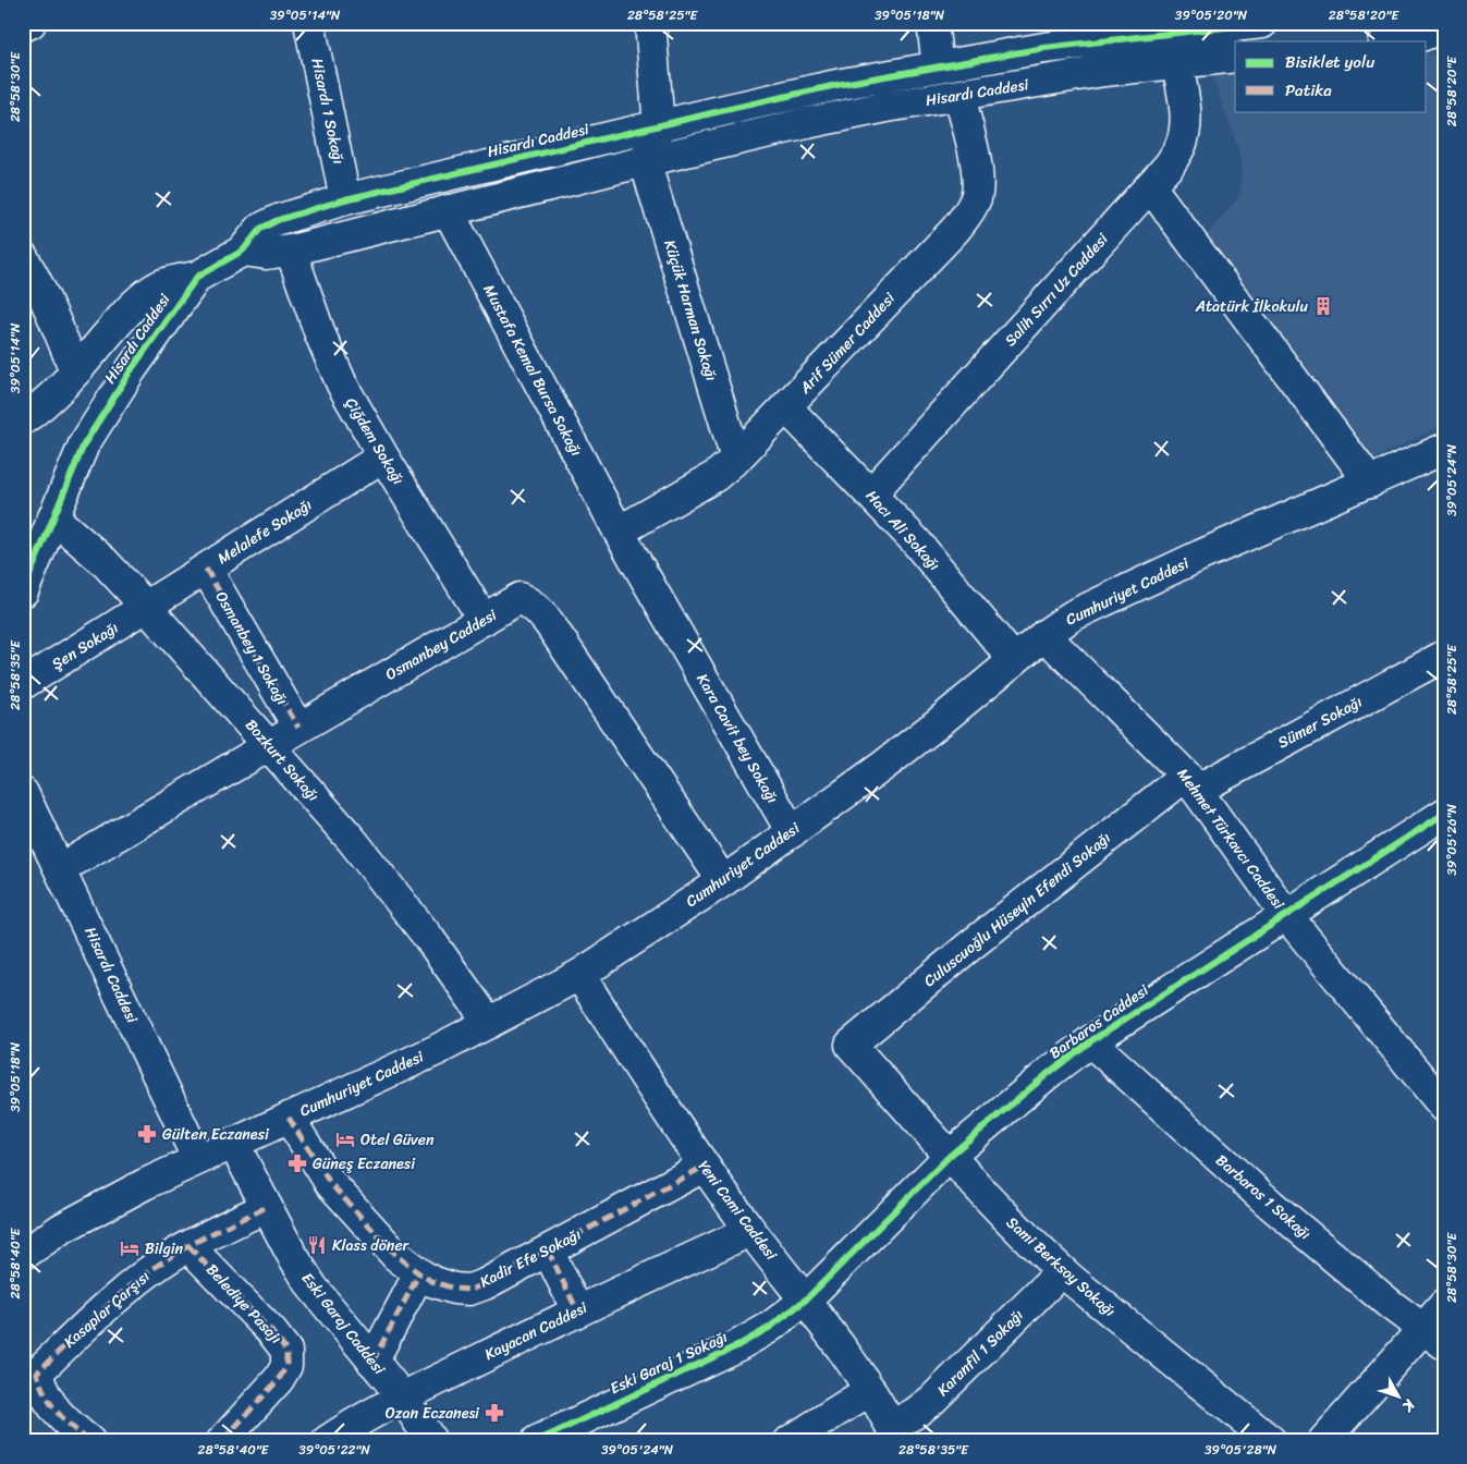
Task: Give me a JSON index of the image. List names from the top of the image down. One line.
{"streets":{"street":["Hisardı Caddesi","Hisardı 1 Sokağı","Salih Sırrı Uz Caddesi","Küçük Harman Sokağı","Arif Sümer Caddesi","Mustafa Kemal Bursa Sokağı","Çiğdem Sokağı","Hacı Ali Sokağı","Melalefe Sokağı","Cumhuriyet Caddesi","Osmanbey Caddesi","Şen Sokağı","Osmanbey 1 Sokağı","Sümer Sokağı","Kara Cavit bey Sokağı","Bozkurt Sokağı","Mehmet Türkavcı Caddesi","Culuscuoğlu Hüseyin Efendi Sokağı","Barbaros Caddesi","Barbaros 1 Sokağı","Yeni Cami Caddesi","Kadir Efe Sokağı","Sami Berksoy Sokağı","Belediye Pasajı","Kasaplar Çarşısı","Eski Garaj Caddesi","Kayacan Caddesi","Karanfil 1 Sokağı","Eski Garaj 1 Sokağı"]},"crossings":[["Hisardı Caddesi","Hisardı 1 Sokağı"],["Hisardı Caddesi","Salih Sırrı Uz Caddesi"],["Hisardı Caddesi","Küçük Harman Sokağı"],["Hisardı Caddesi","Arif Sümer Caddesi"],["Hisardı Caddesi","Mustafa Kemal Bursa Sokağı"],["Hisardı Caddesi","Çiğdem Sokağı"],["Hisardı Caddesi","Cumhuriyet Caddesi"],["Hisardı Caddesi","Osmanbey Caddesi"],["Hisardı Caddesi","Bozkurt Sokağı"],["Salih Sırrı Uz Caddesi","Hacı Ali Sokağı"],["Küçük Harman Sokağı","Arif Sümer Caddesi"],["Arif Sümer Caddesi","Mustafa Kemal Bursa Sokağı"],["Arif Sümer Caddesi","Hacı Ali Sokağı"],["Arif Sümer Caddesi","Kara Cavit bey Sokağı"],["Mustafa Kemal Bursa Sokağı","Kara Cavit bey Sokağı"],["Çiğdem Sokağı","Melalefe Sokağı"],["Çiğdem Sokağı","Osmanbey Caddesi"],["Hacı Ali Sokağı","Cumhuriyet Caddesi"],["Melalefe Sokağı","Şen Sokağı"],["Melalefe Sokağı","Osmanbey 1 Sokağı"],["Melalefe Sokağı","Bozkurt Sokağı"],["Cumhuriyet Caddesi","Osmanbey Caddesi"],["Cumhuriyet Caddesi","Kara Cavit bey Sokağı"],["Cumhuriyet Caddesi","Bozkurt Sokağı"],["Cumhuriyet Caddesi","Mehmet Türkavcı Caddesi"],["Cumhuriyet Caddesi","Yeni Cami Caddesi"],["Cumhuriyet Caddesi","Kadir Efe Sokağı"],["Cumhuriyet Caddesi","Eski Garaj Caddesi"],["Osmanbey Caddesi","Osmanbey 1 Sokağı"],["Osmanbey Caddesi","Bozkurt Sokağı"],["Şen Sokağı","Bozkurt Sokağı"],["Sümer Sokağı","Mehmet Türkavcı Caddesi"],["Sümer Sokağı","Culuscuoğlu Hüseyin Efendi Sokağı"],["Mehmet Türkavcı Caddesi","Culuscuoğlu Hüseyin Efendi Sokağı"],["Mehmet Türkavcı Caddesi","Barbaros Caddesi"],["Culuscuoğlu Hüseyin Efendi Sokağı","Sami Berksoy Sokağı"],["Barbaros Caddesi","Barbaros 1 Sokağı"],["Barbaros Caddesi","Yeni Cami Caddesi"],["Barbaros Caddesi","Sami Berksoy Sokağı"],["Barbaros Caddesi","Eski Garaj 1 Sokağı"],["Yeni Cami Caddesi","Kadir Efe Sokağı"],["Yeni Cami Caddesi","Kayacan Caddesi"],["Yeni Cami Caddesi","Karanfil 1 Sokağı"],["Yeni Cami Caddesi","Eski Garaj 1 Sokağı"],["Sami Berksoy Sokağı","Karanfil 1 Sokağı"],["Belediye Pasajı","Kasaplar Çarşısı"],["Kasaplar Çarşısı","Eski Garaj Caddesi"],["Eski Garaj Caddesi","Kayacan Caddesi"]],"places":{"building":["Atatürk İlkokulu"],"pharmacy":["Gülten Eczanesi","Güneş Eczanesi","Ozan Eczanesi"],"hotel":["Otel Güven","Bilgin"],"restaurant":["Klass döner"]},"legend":["Bisiklet yolu","Patika"],"north":"bottom right","coordinates":["39°05'14\"N","28°58'25\"E","39°05'18\"N","39°05'20\"N","28°58'20\"E","28°58'30\"E","39°05'24\"N","28°58'35\"E","39°05'26\"N","28°58'40\"E","39°05'22\"N","39°05'28\"N"]}
